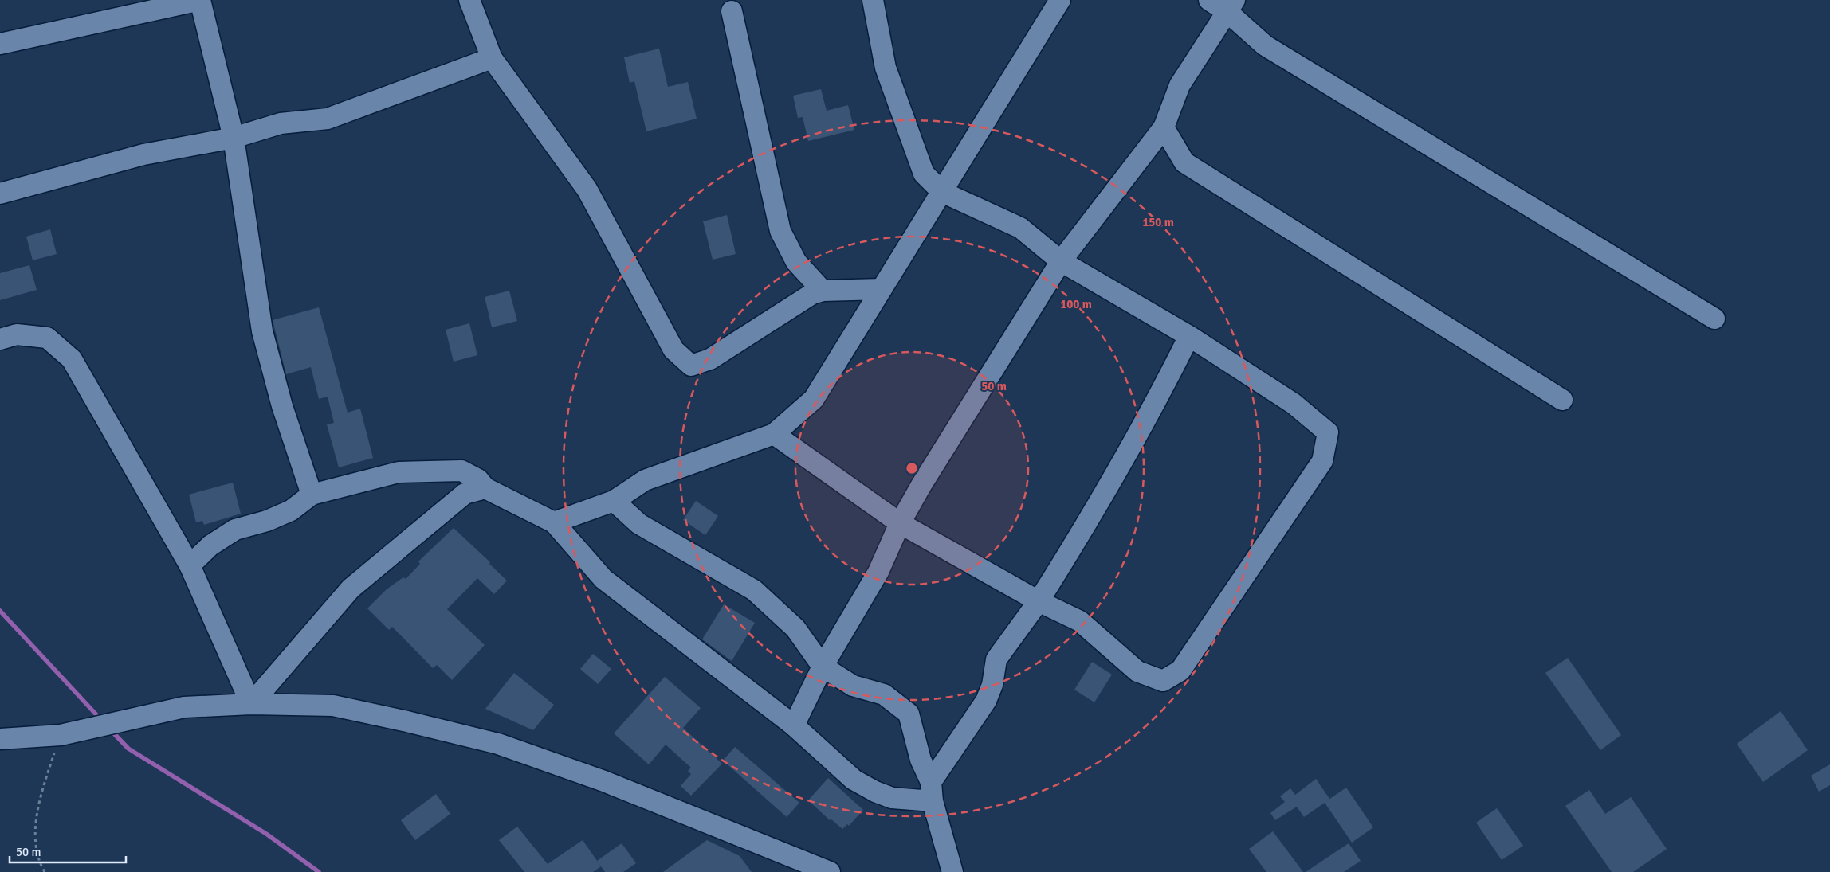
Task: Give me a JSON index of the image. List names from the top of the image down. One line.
{"scale_bar":"50 m","rings":["150 m","100 m","50 m"]}
